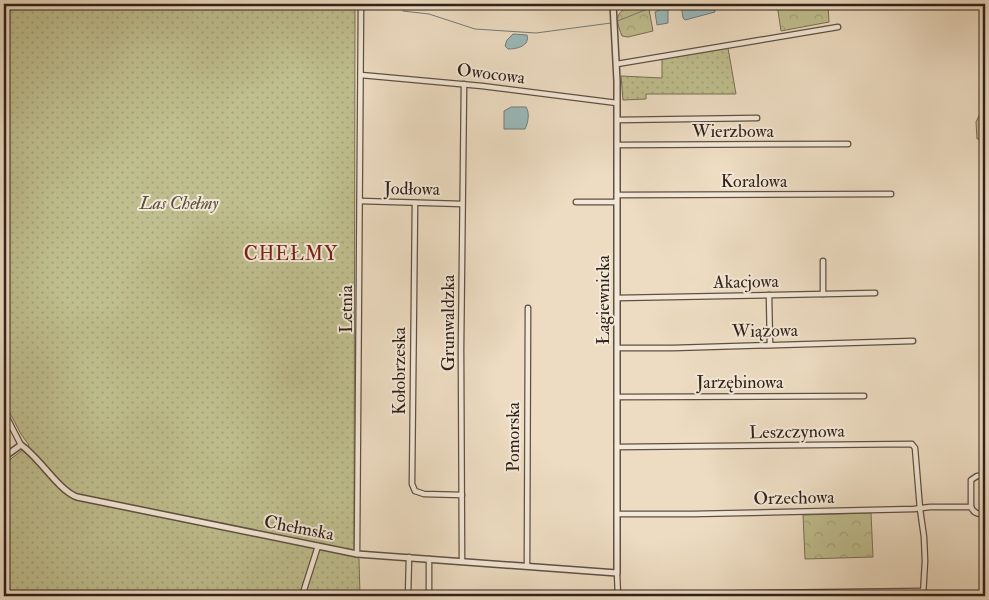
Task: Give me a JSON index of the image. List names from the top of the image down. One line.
{"streets":{"street":["Owocowa","Wierzbowa","Koralowa","Jodłowa","Akacjowa","Łagiewnicka","Letnia","Grunwaldzka","Wiązowa","Kołobrzeska","Jarzębinowa","Leszczynowa","Pomorska","Orzechowa","Chełmska"]},"crossings":[["Owocowa","Łagiewnicka"],["Owocowa","Letnia"],["Owocowa","Grunwaldzka"],["Wierzbowa","Łagiewnicka"],["Koralowa","Łagiewnicka"],["Jodłowa","Letnia"],["Jodłowa","Grunwaldzka"],["Jodłowa","Kołobrzeska"],["Akacjowa","Łagiewnicka"],["Łagiewnicka","Wiązowa"],["Łagiewnicka","Jarzębinowa"],["Łagiewnicka","Leszczynowa"],["Łagiewnicka","Orzechowa"],["Łagiewnicka","Chełmska"],["Letnia","Chełmska"],["Grunwaldzka","Kołobrzeska"],["Grunwaldzka","Chełmska"],["Leszczynowa","Orzechowa"],["Pomorska","Chełmska"]],"districts":["CHEŁMY"],"parks":["Las Chełmy"]}
